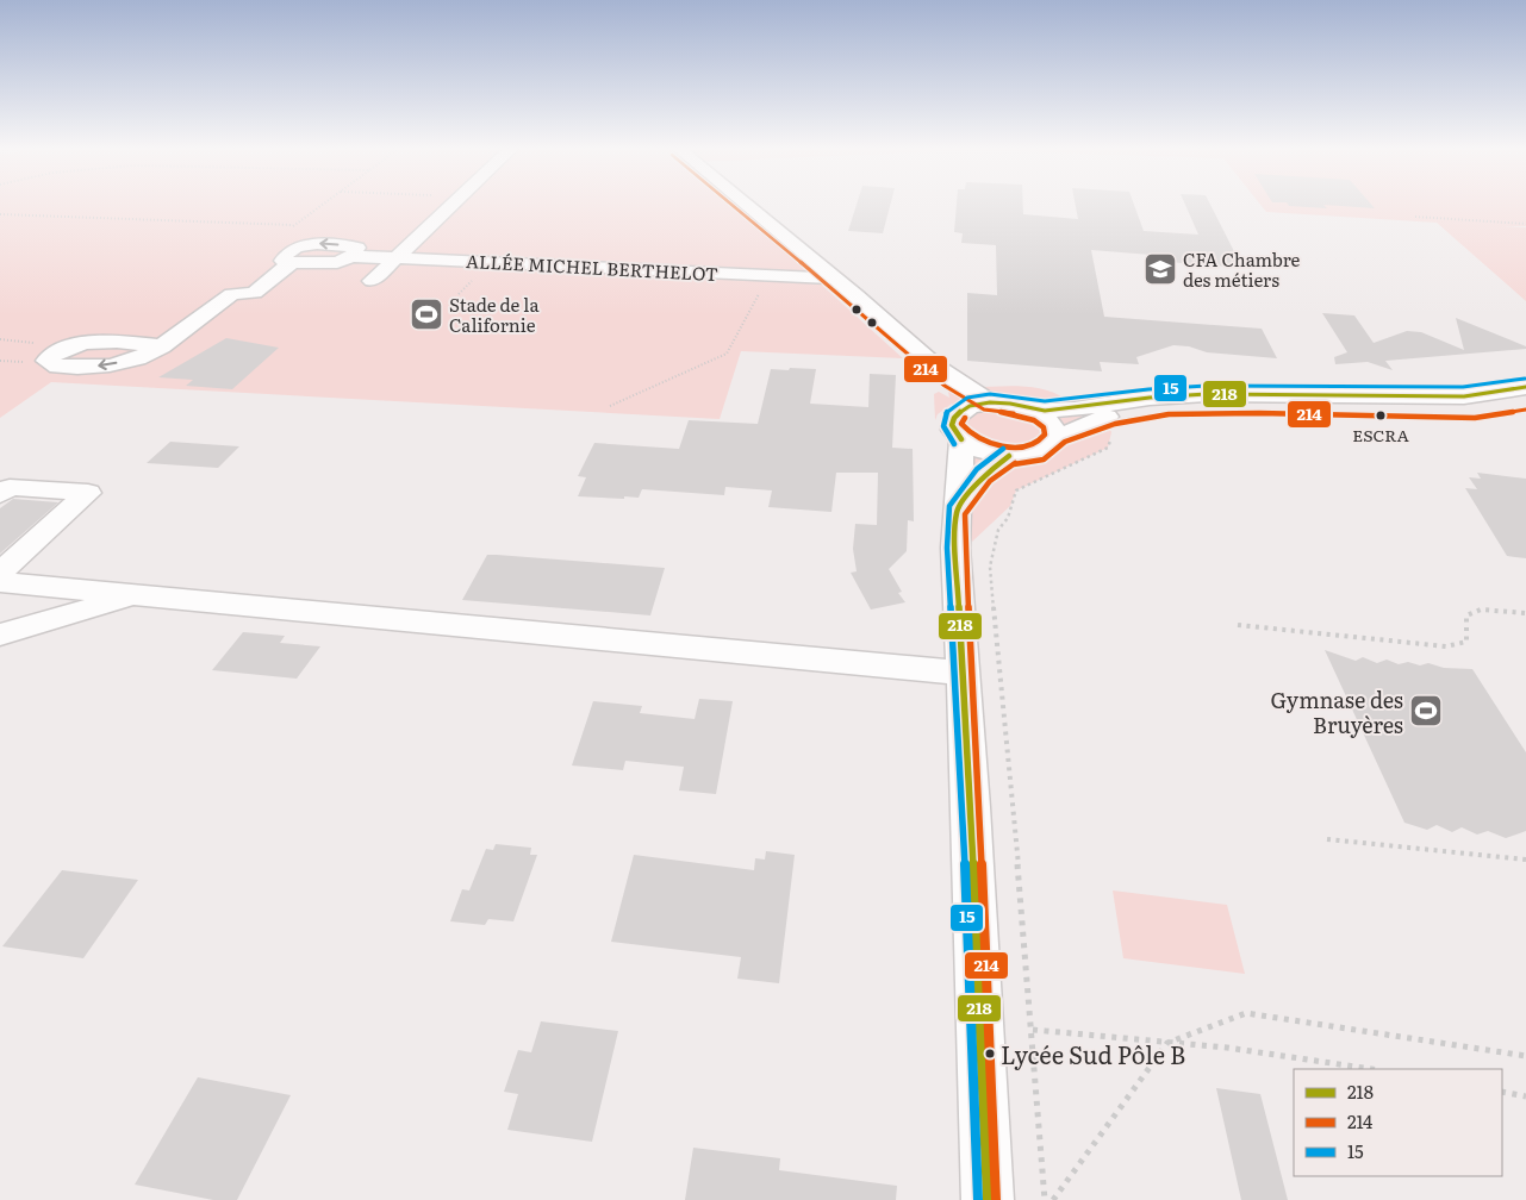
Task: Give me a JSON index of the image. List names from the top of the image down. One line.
{"streets":{"street":["ALLÉE MICHEL BERTHELOT"]},"places":{"school or university":["CFA Chambre des métiers"],"sports":["Stade de la Californie","Gymnase des Bruyères"],"other":["ESCRA","Lycée Sud Pôle B"]},"lines":["transit line 214","transit line 15","transit line 218"],"legend":["218","214","15"]}
